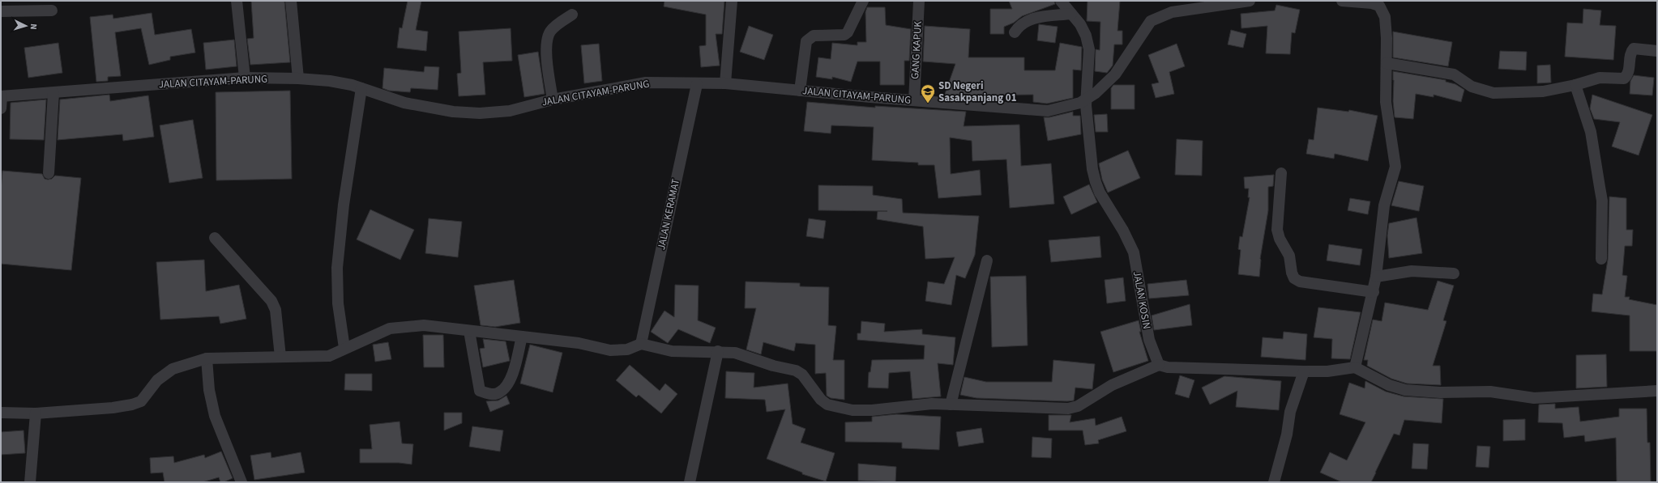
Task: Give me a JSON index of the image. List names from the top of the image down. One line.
{"streets":{"street":["GANG KAPUK","JALAN CITAYAM-PARUNG","JALAN KERAMAT","JALAN KOSIN"]},"crossings":[["GANG KAPUK","JALAN CITAYAM-PARUNG"],["JALAN CITAYAM-PARUNG","JALAN KERAMAT"],["JALAN CITAYAM-PARUNG","JALAN KOSIN"]],"places":{"school or university":["SD Negeri Sasakpanjang 01"]},"north":"right"}
